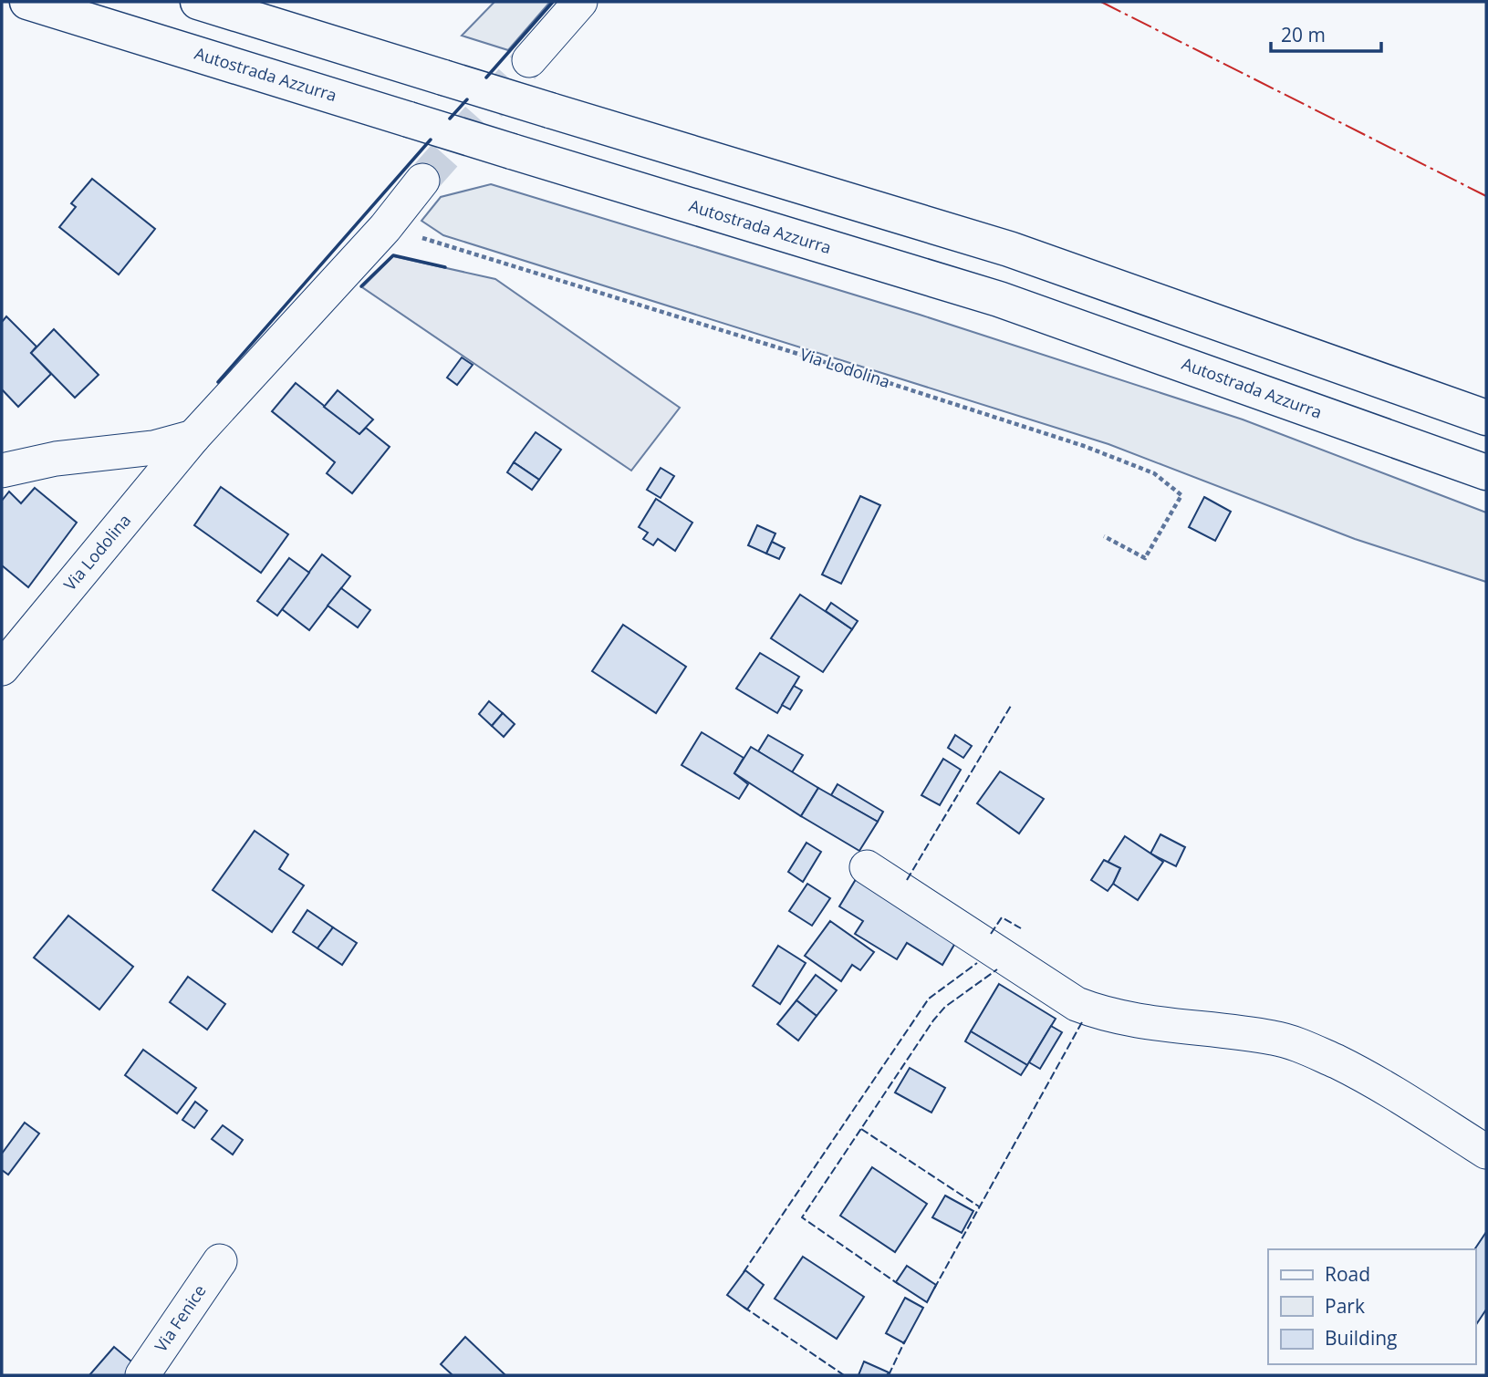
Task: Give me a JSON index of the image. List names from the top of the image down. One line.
{"streets":{"highway":["Autostrada Azzurra"],"street":["Via Lodolina","Via Fenice"]},"legend":["Road","Park","Building"],"scale_bar":"20 m"}
